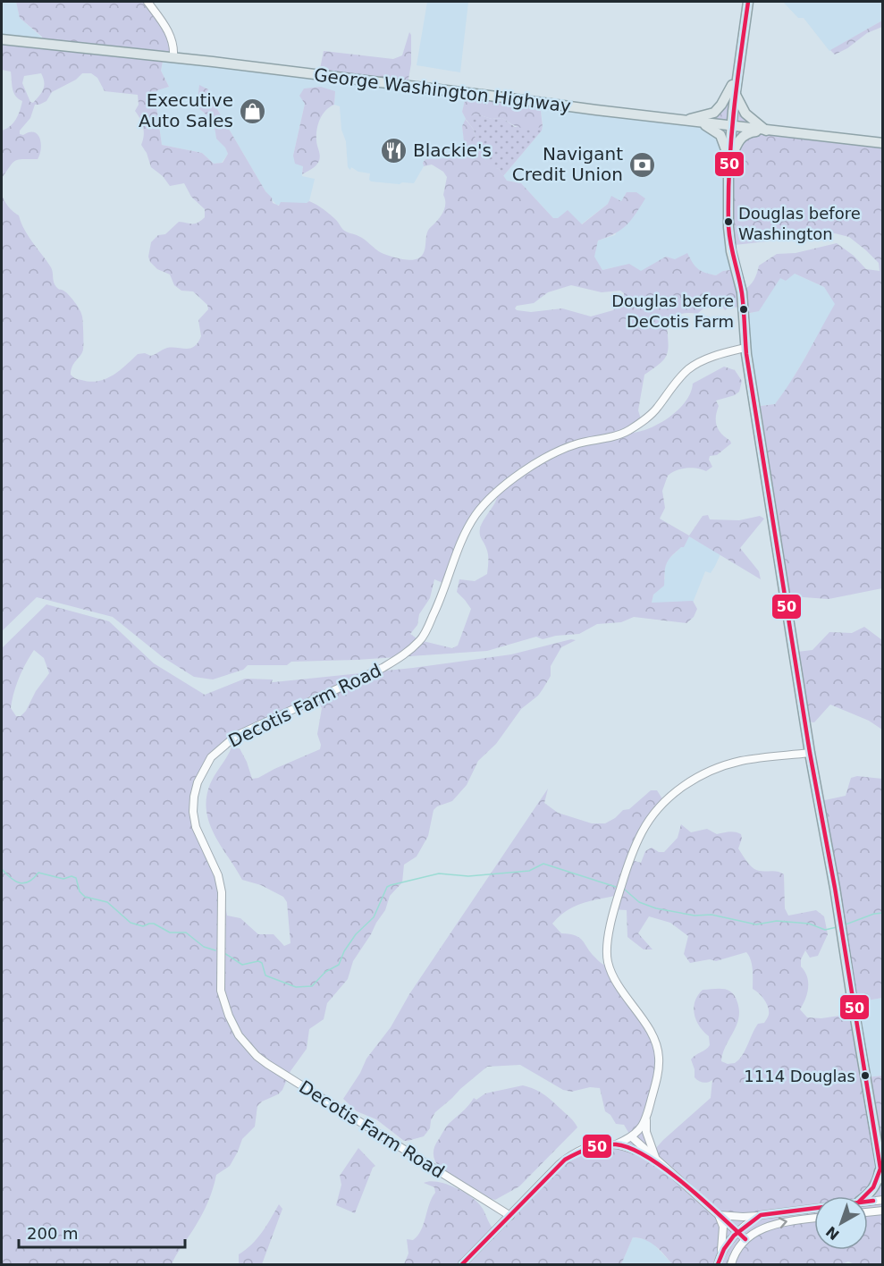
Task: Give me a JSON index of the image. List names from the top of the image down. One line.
{"streets":{"main road":["George Washington Highway"],"street":["Decotis Farm Road"]},"places":{"shop":["Executive Auto Sales"],"restaurant":["Blackie's"],"bank":["Navigant Credit Union"],"other":["Douglas before Washington","Douglas before DeCotis Farm","1114 Douglas"]},"lines":["transit line 50"],"scale_bar":"200 m","north":"bottom left"}
